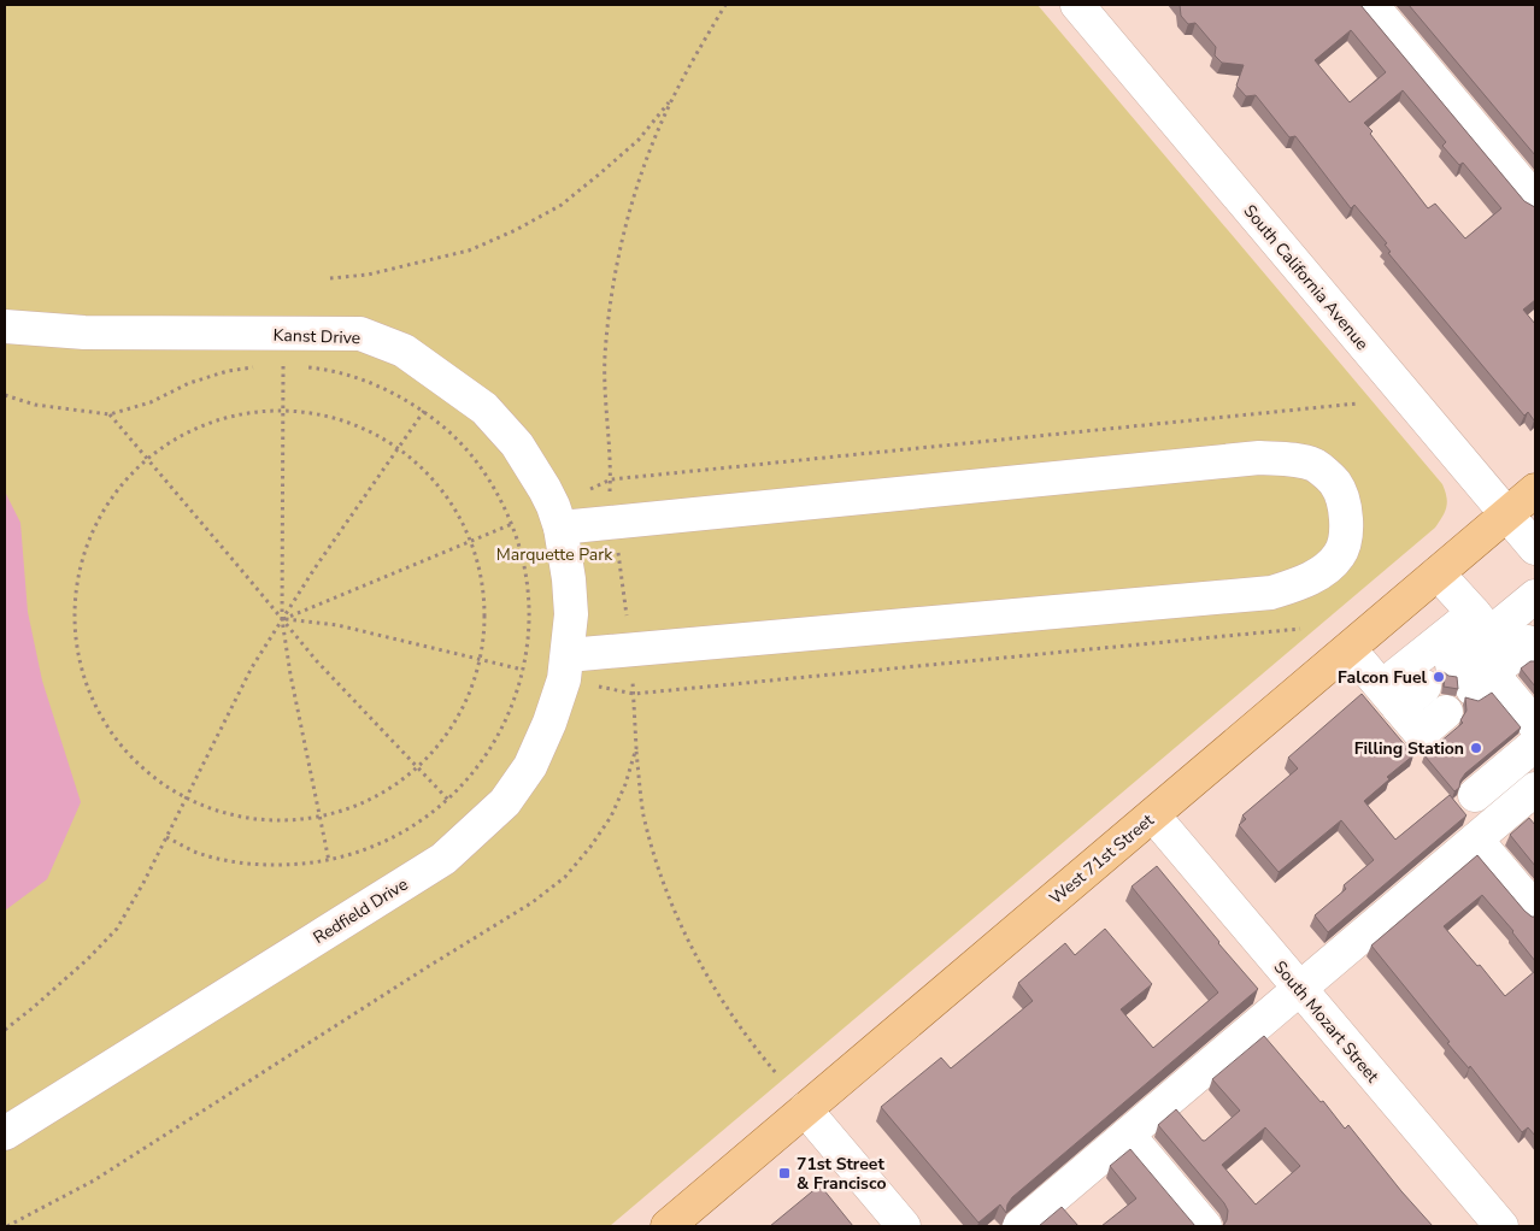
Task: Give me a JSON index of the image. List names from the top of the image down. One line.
{"streets":{"main road":["West 71st Street"],"street":["South California Avenue","Kanst Drive","Redfield Drive","South Mozart Street"]},"crossings":[["South California Avenue","West 71st Street"],["Kanst Drive","Redfield Drive"],["West 71st Street","South Mozart Street"]],"parks":["Marquette Park"],"places":{"other":["Falcon Fuel","Filling Station"],"transit":["71st Street & Francisco"]}}
